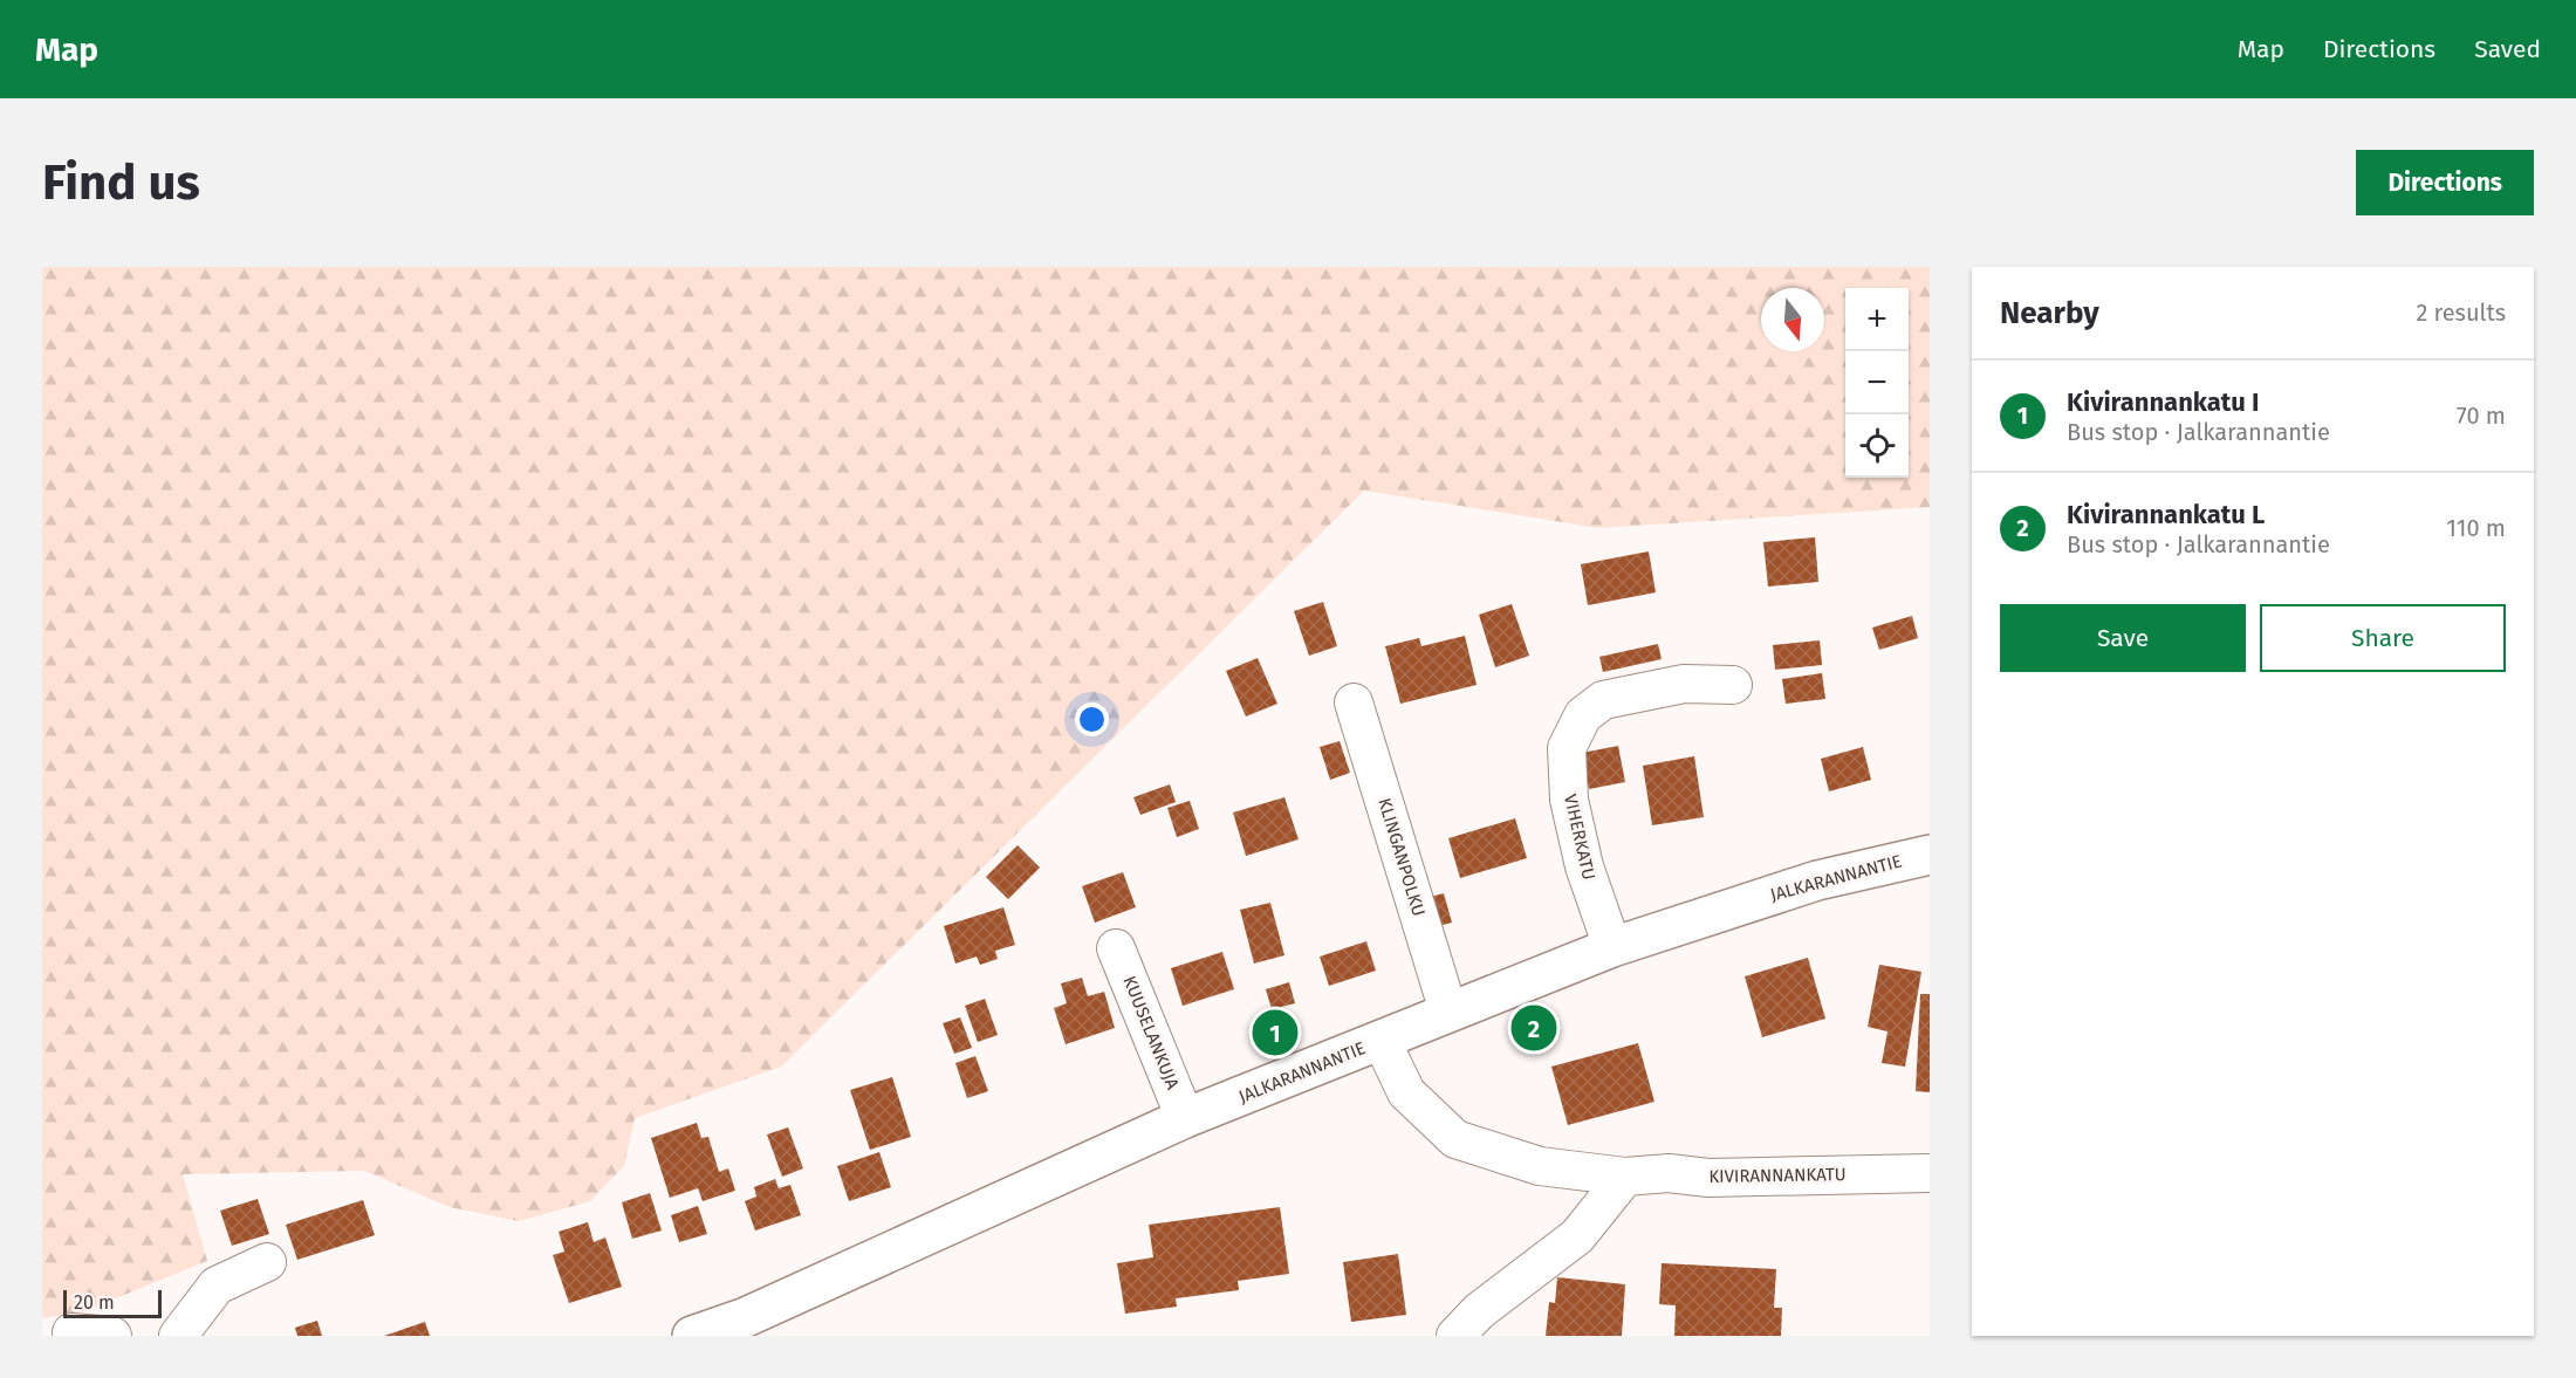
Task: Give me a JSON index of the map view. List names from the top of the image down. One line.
{"streets":{"main road":["JALKARANNANTIE"],"street":["VIHERKATU","KLINGANPOLKU","KUUSELANKUJA","KIVIRANNANKATU"]},"crossings":[["VIHERKATU","JALKARANNANTIE"],["KLINGANPOLKU","JALKARANNANTIE"],["JALKARANNANTIE","KUUSELANKUJA"],["JALKARANNANTIE","KIVIRANNANKATU"]],"scale_bar":"20 m","north":"bottom","page":{"header":"Map","nav":["Map","Directions","Saved"],"buttons":["Directions",["Save","Share"]],"title":"Find us","heading":["Nearby","2 results"],"map_buttons":["+","−"],"list":[{"mark":"1","name":"Kivirannankatu I","note":"Bus stop · Jalkarannantie","value":"70 m"},{"mark":"2","name":"Kivirannankatu L","note":"Bus stop · Jalkarannantie","value":"110 m"}],"pins":["2","1"],"scale":"20 m"}}
